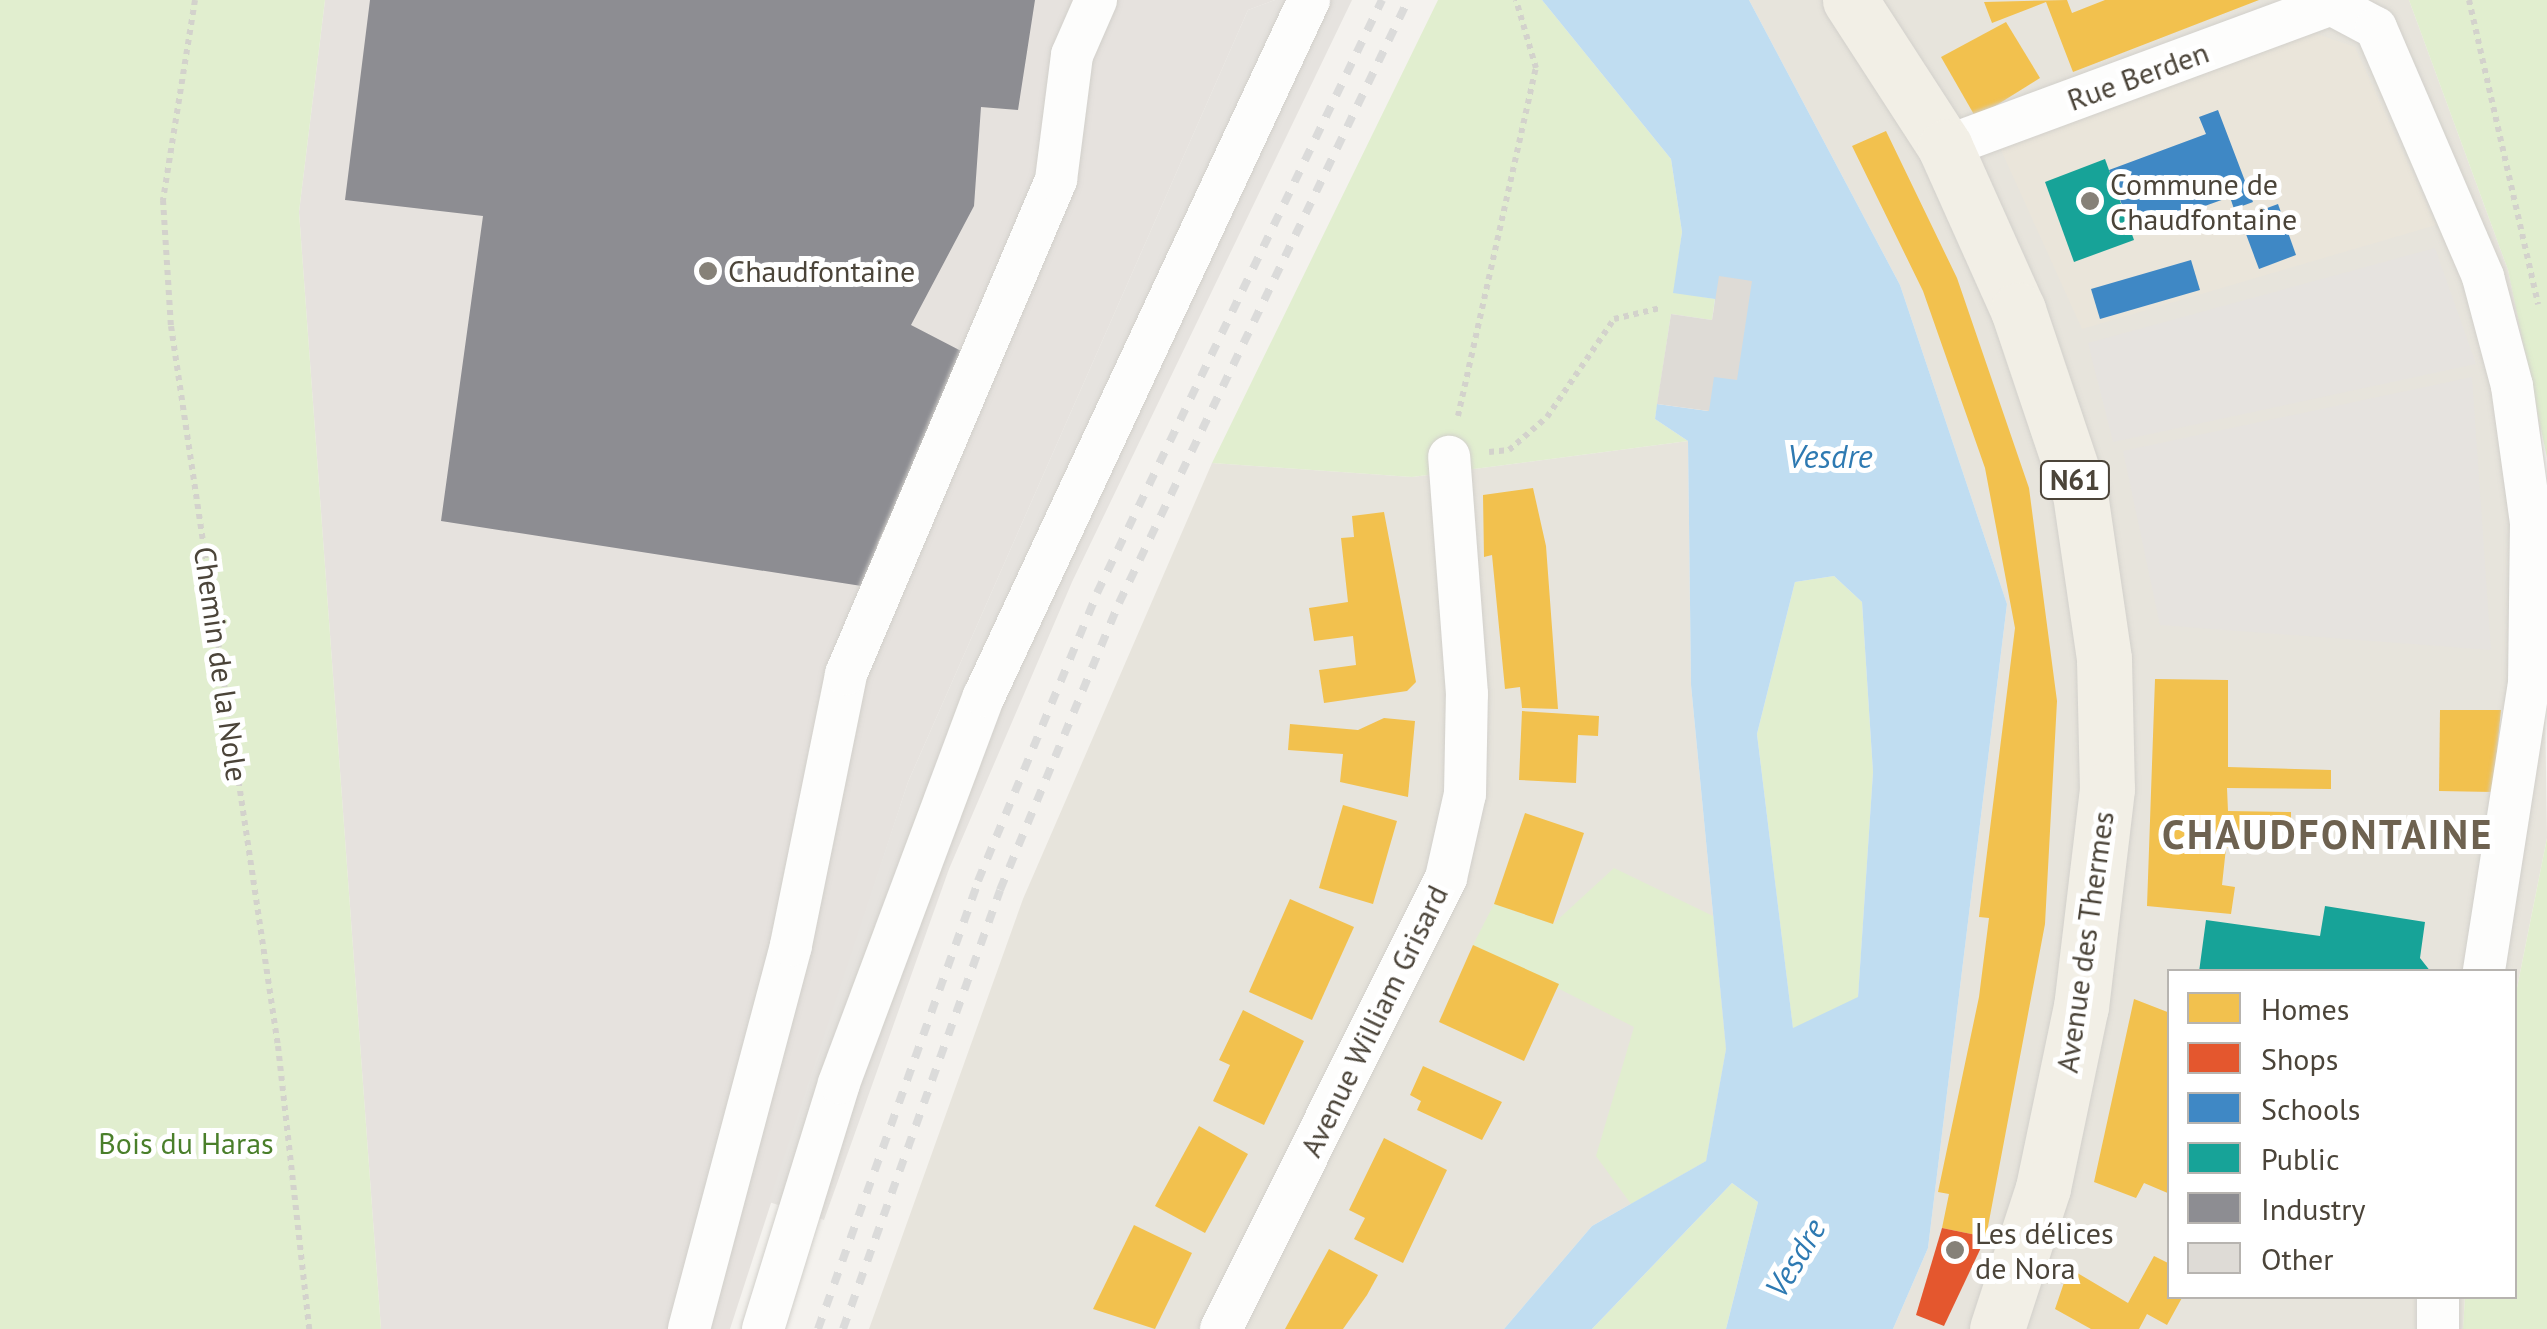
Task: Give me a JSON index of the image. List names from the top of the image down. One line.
{"streets":{"main road":["N61","Avenue des Thermes"],"street":["Rue Berden","Avenue William Grisard"],"path":["Chemin de la Nole"]},"crossings":[["Rue Berden","Avenue des Thermes"]],"districts":["CHAUDFONTAINE"],"water":["Vesdre"],"parks":["Bois du Haras"],"places":["Commune de Chaudfontaine","Chaudfontaine","Les délices de Nora"],"legend":["Homes","Shops","Schools","Public","Industry","Other"]}
